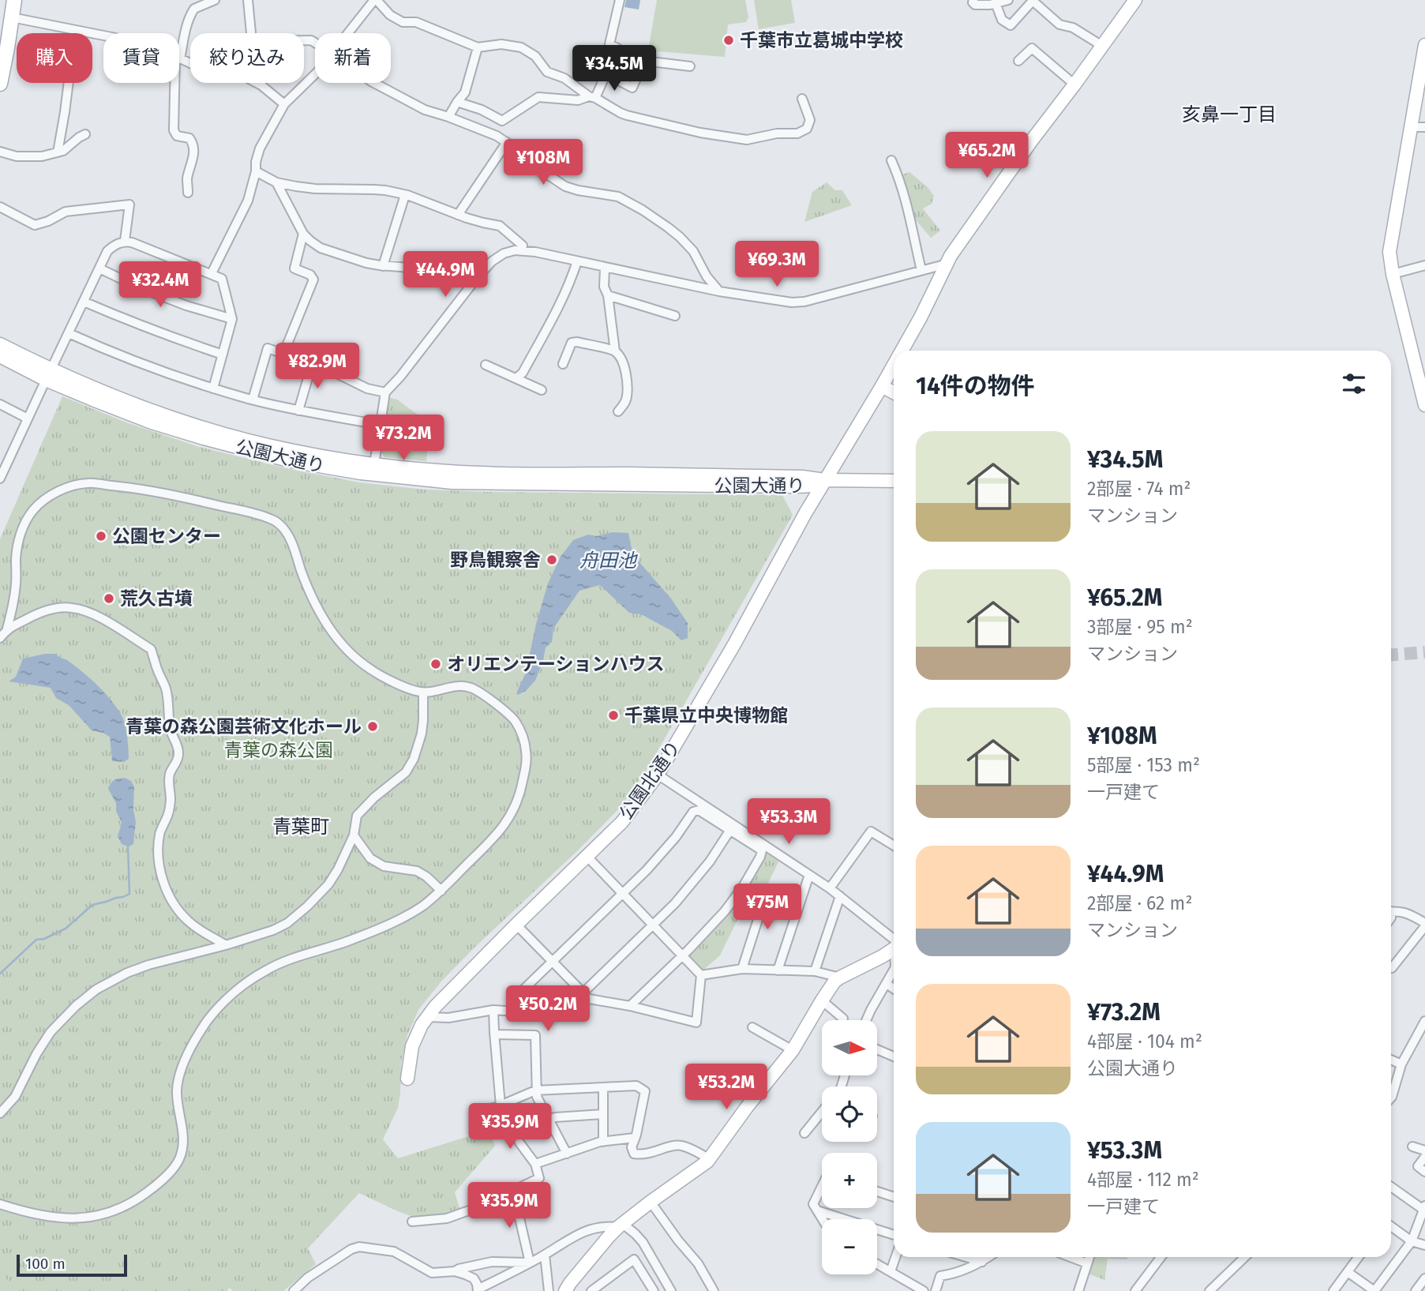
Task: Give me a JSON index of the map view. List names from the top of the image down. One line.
{"streets":{"street":["公園大通り","公園北通り"]},"crossings":[["公園大通り","公園北通り"]],"districts":["亥鼻一丁目","青葉町"],"water":["舟田池"],"parks":["青葉の森公園"],"places":["千葉市立葛城中学校","公園センター","野鳥観察舎","荒久古墳","オリエンテーションハウス","千葉県立中央博物館","青葉の森公園芸術文化ホール"],"scale_bar":"100 m","north":"right","page":{"chip":["購入","賃貸","絞り込み","新着"],"price":["¥34.5M","¥65.2M","¥108M","¥69.3M","¥44.9M","¥32.4M","¥82.9M","¥73.2M","¥53.3M","¥75M","¥50.2M","¥53.2M","¥35.9M","¥35.9M"],"heading":"14件の物件","list":[{"name":"¥34.5M","note":"2部屋 · 74 m² · マンション"},{"name":"¥65.2M","note":"3部屋 · 95 m² · マンション"},{"name":"¥108M","note":"5部屋 · 153 m² · 一戸建て"},{"name":"¥44.9M","note":"2部屋 · 62 m² · マンション"},{"name":"¥73.2M","note":"4部屋 · 104 m² · 公園大通り"},{"name":"¥53.3M","note":"4部屋 · 112 m² · 一戸建て"}],"map_buttons":["+","−"],"scale":"100 m"}}
